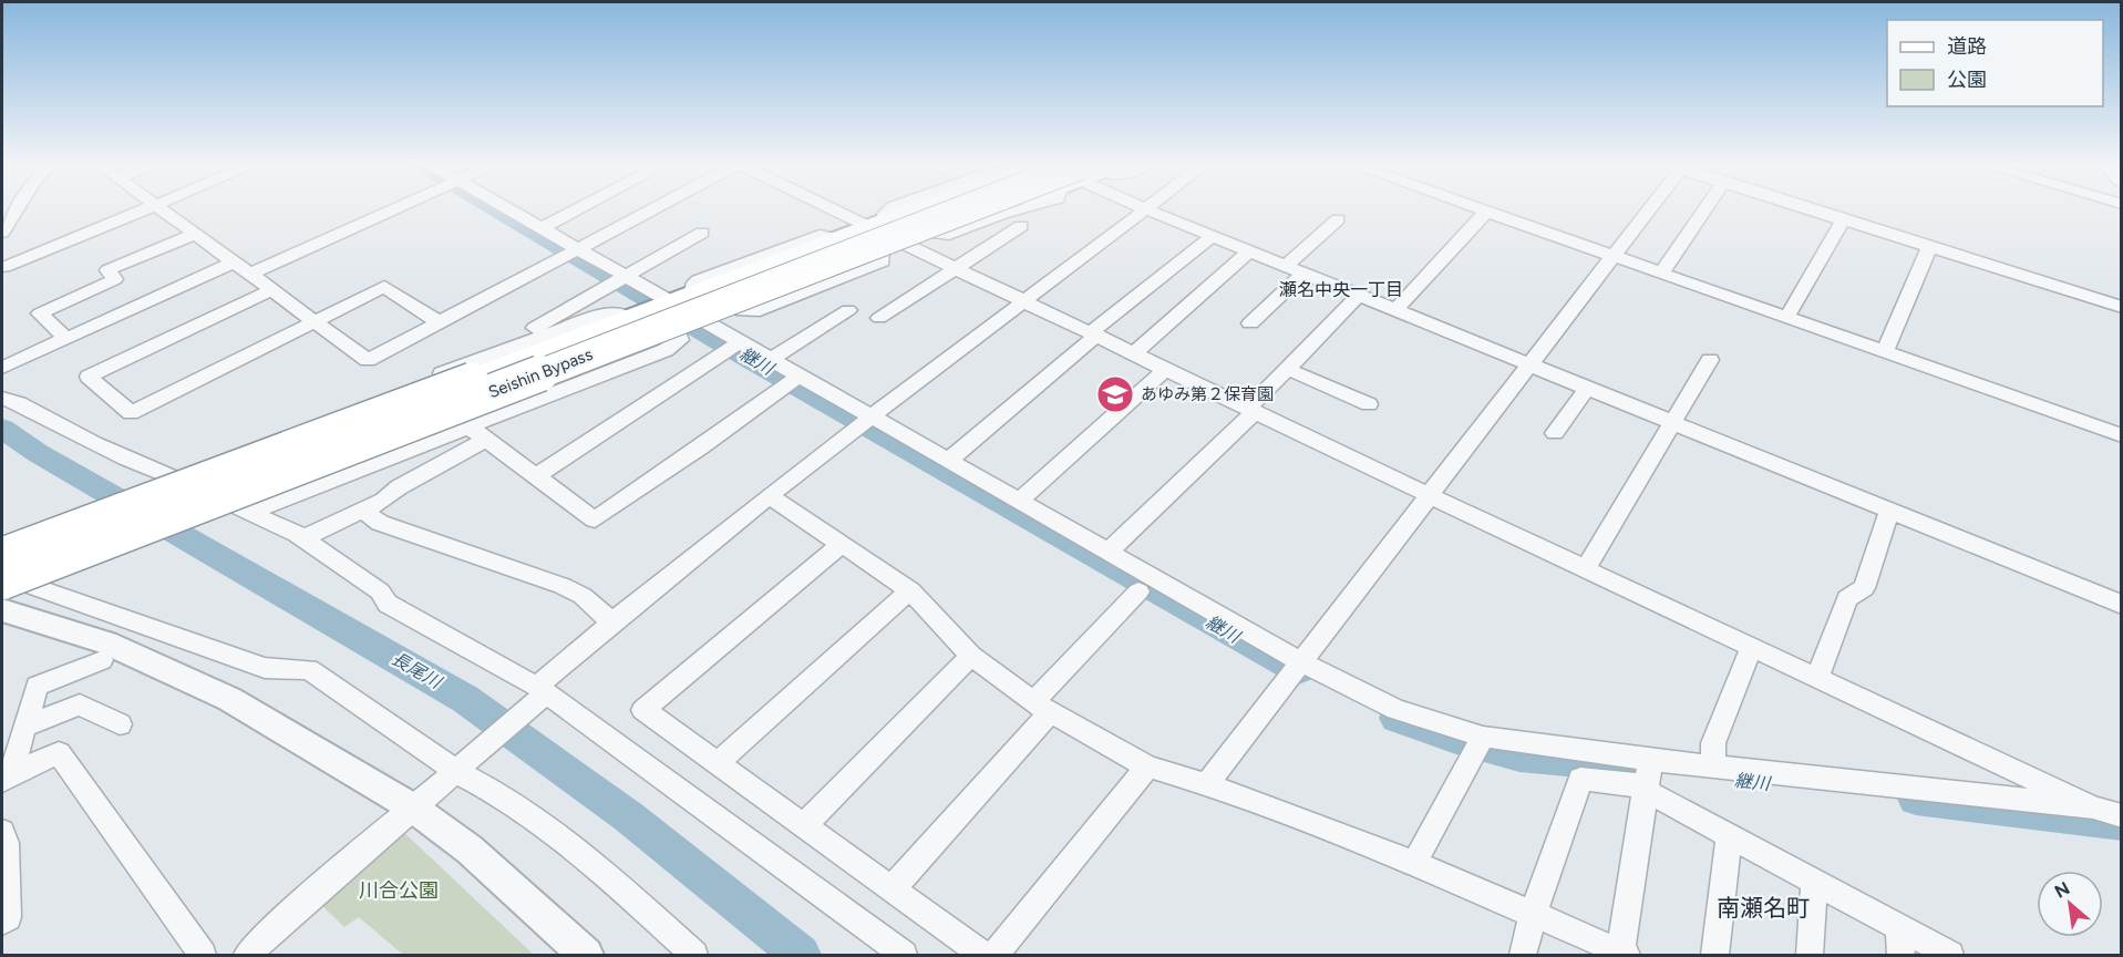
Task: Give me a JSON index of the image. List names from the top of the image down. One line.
{"streets":{"highway":["Seishin Bypass"]},"districts":["瀬名中央一丁目","南瀬名町"],"water":["継川","長尾川"],"parks":["川合公園"],"places":{"school or university":["あゆみ第２保育園"]},"legend":["道路","公園"],"north":"top left"}
